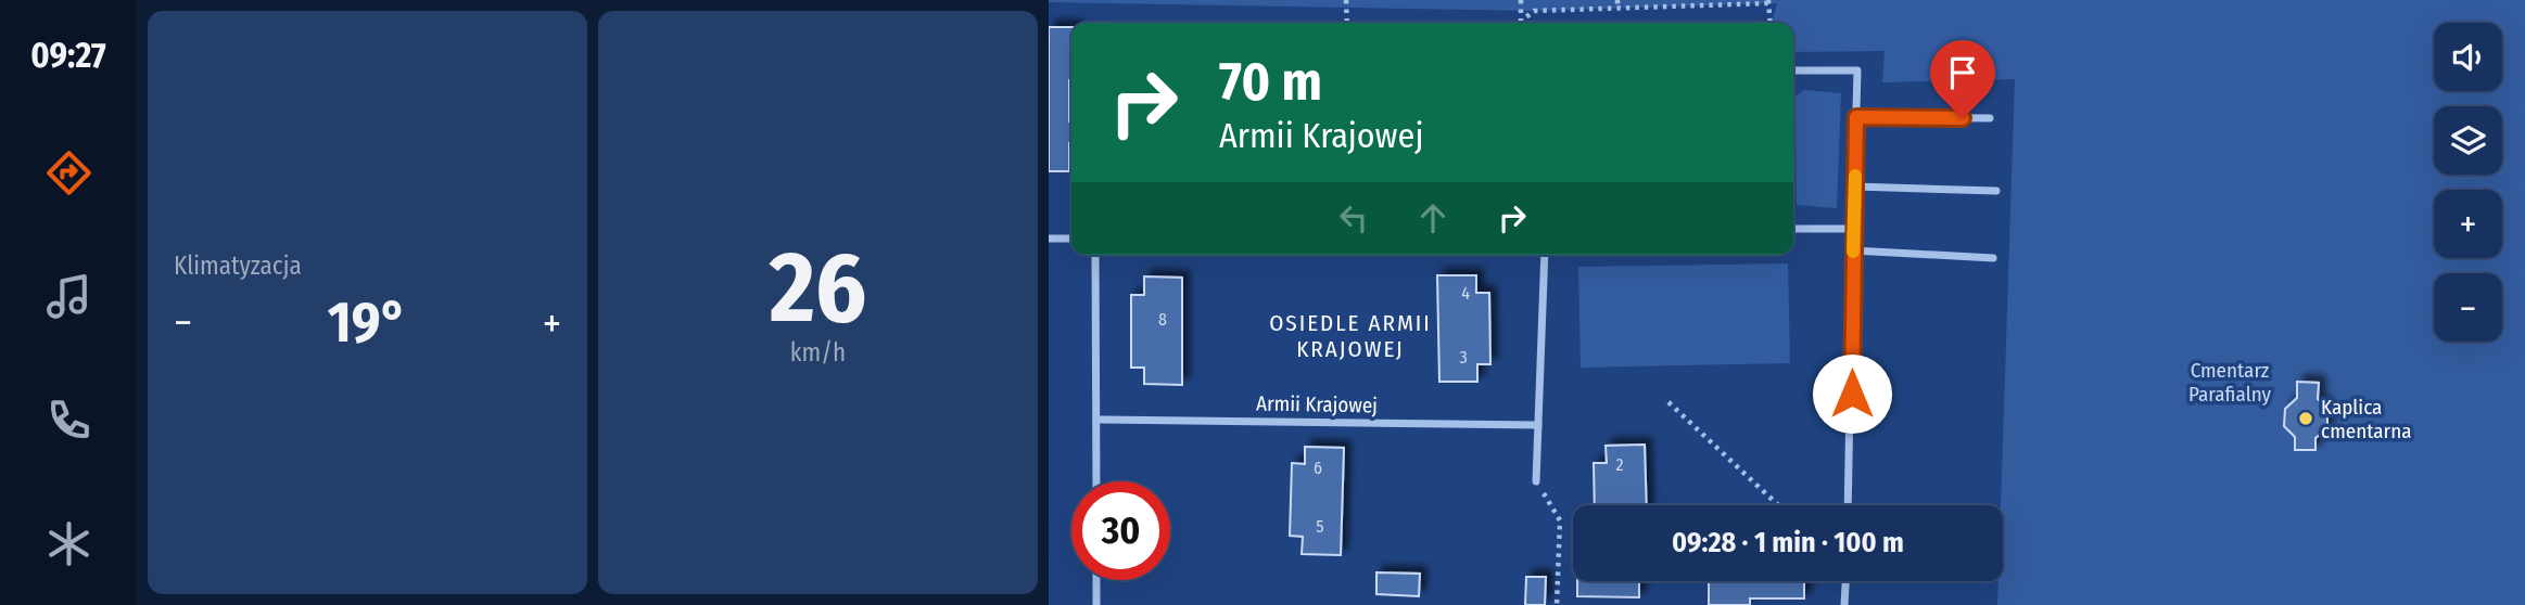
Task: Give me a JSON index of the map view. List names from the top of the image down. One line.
{"streets":{"street":["Armii Krajowej"]},"districts":["OSIEDLE ARMII KRAJOWEJ"],"parks":["Cmentarz Parafialny"],"places":["Kaplica cmentarna"],"house_numbers":["4","8","3","2","6","5"],"page":{"tabs":"09:27","tile":["Klimatyzacja",["26","km/h"]],"map_buttons":["+","−"],"turn":["70 m","Armii Krajowej"],"heat":["−","19°","+"],"limit":"30","trip":"09:28 · 1 min · 100 m"}}
